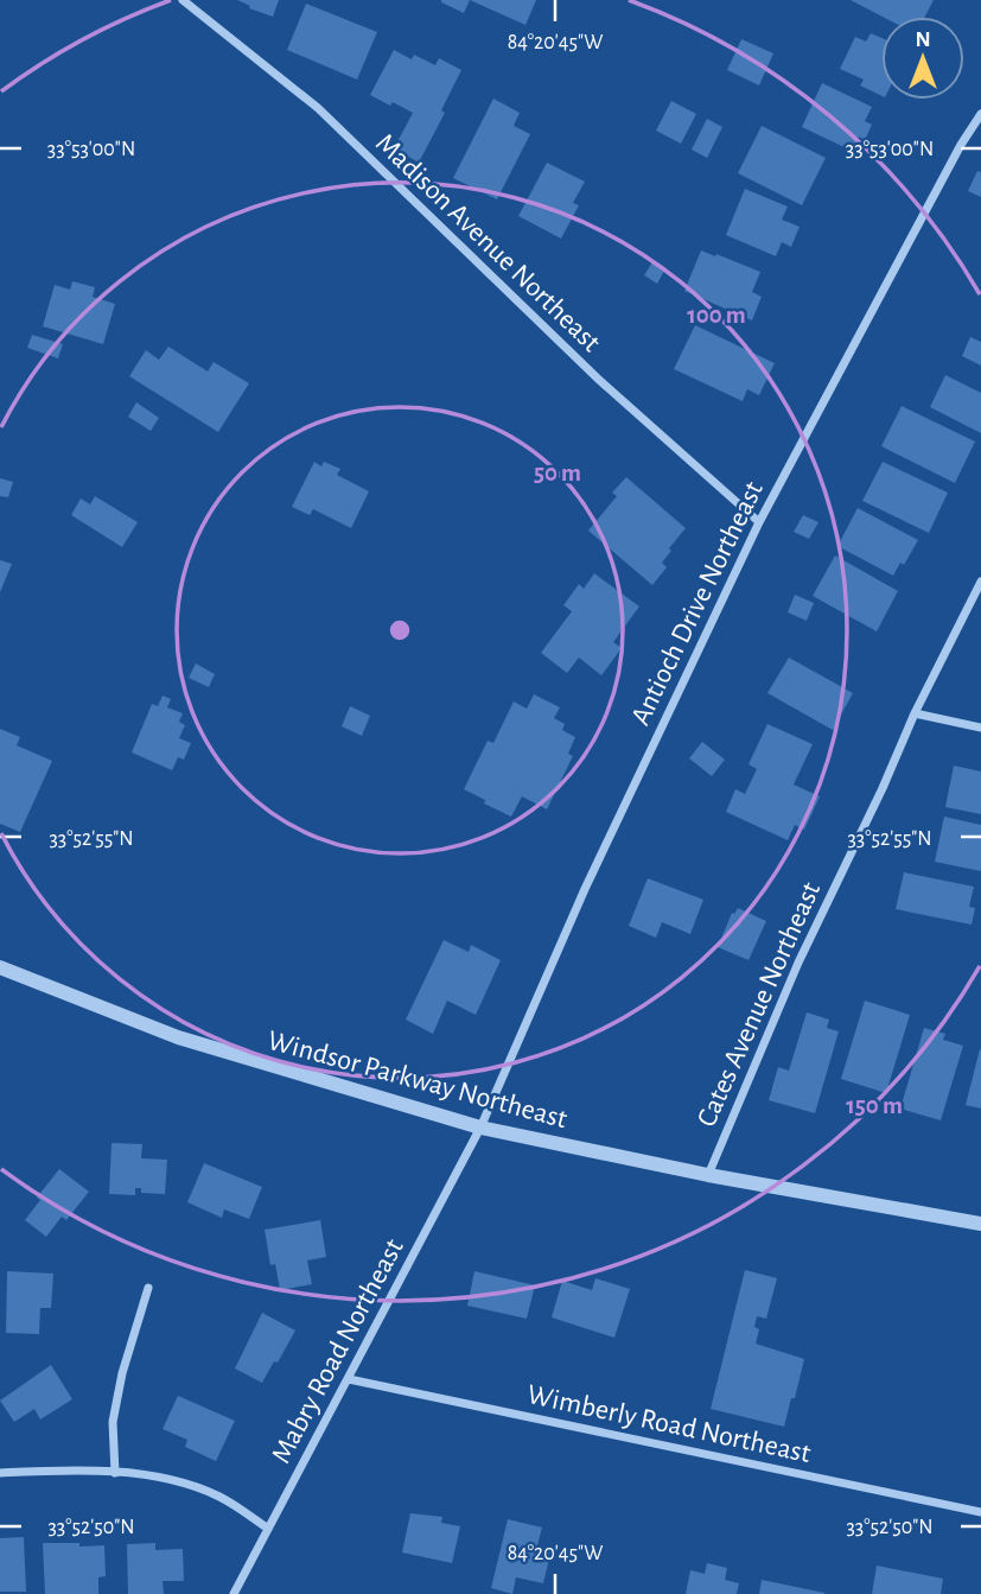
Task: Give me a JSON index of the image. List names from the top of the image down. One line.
{"streets":{"street":["Madison Avenue Northeast","Antioch Drive Northeast","Cates Avenue Northeast","Windsor Parkway Northeast","Mabry Road Northeast","Wimberly Road Northeast"]},"crossings":[["Madison Avenue Northeast","Antioch Drive Northeast"],["Antioch Drive Northeast","Windsor Parkway Northeast"],["Antioch Drive Northeast","Mabry Road Northeast"],["Cates Avenue Northeast","Windsor Parkway Northeast"],["Windsor Parkway Northeast","Mabry Road Northeast"],["Mabry Road Northeast","Wimberly Road Northeast"]],"north":"top","coordinates":["84°20'45\"W","33°53'00\"N","33°52'55\"N","33°52'50\"N"],"rings":["100 m","50 m","150 m"]}
